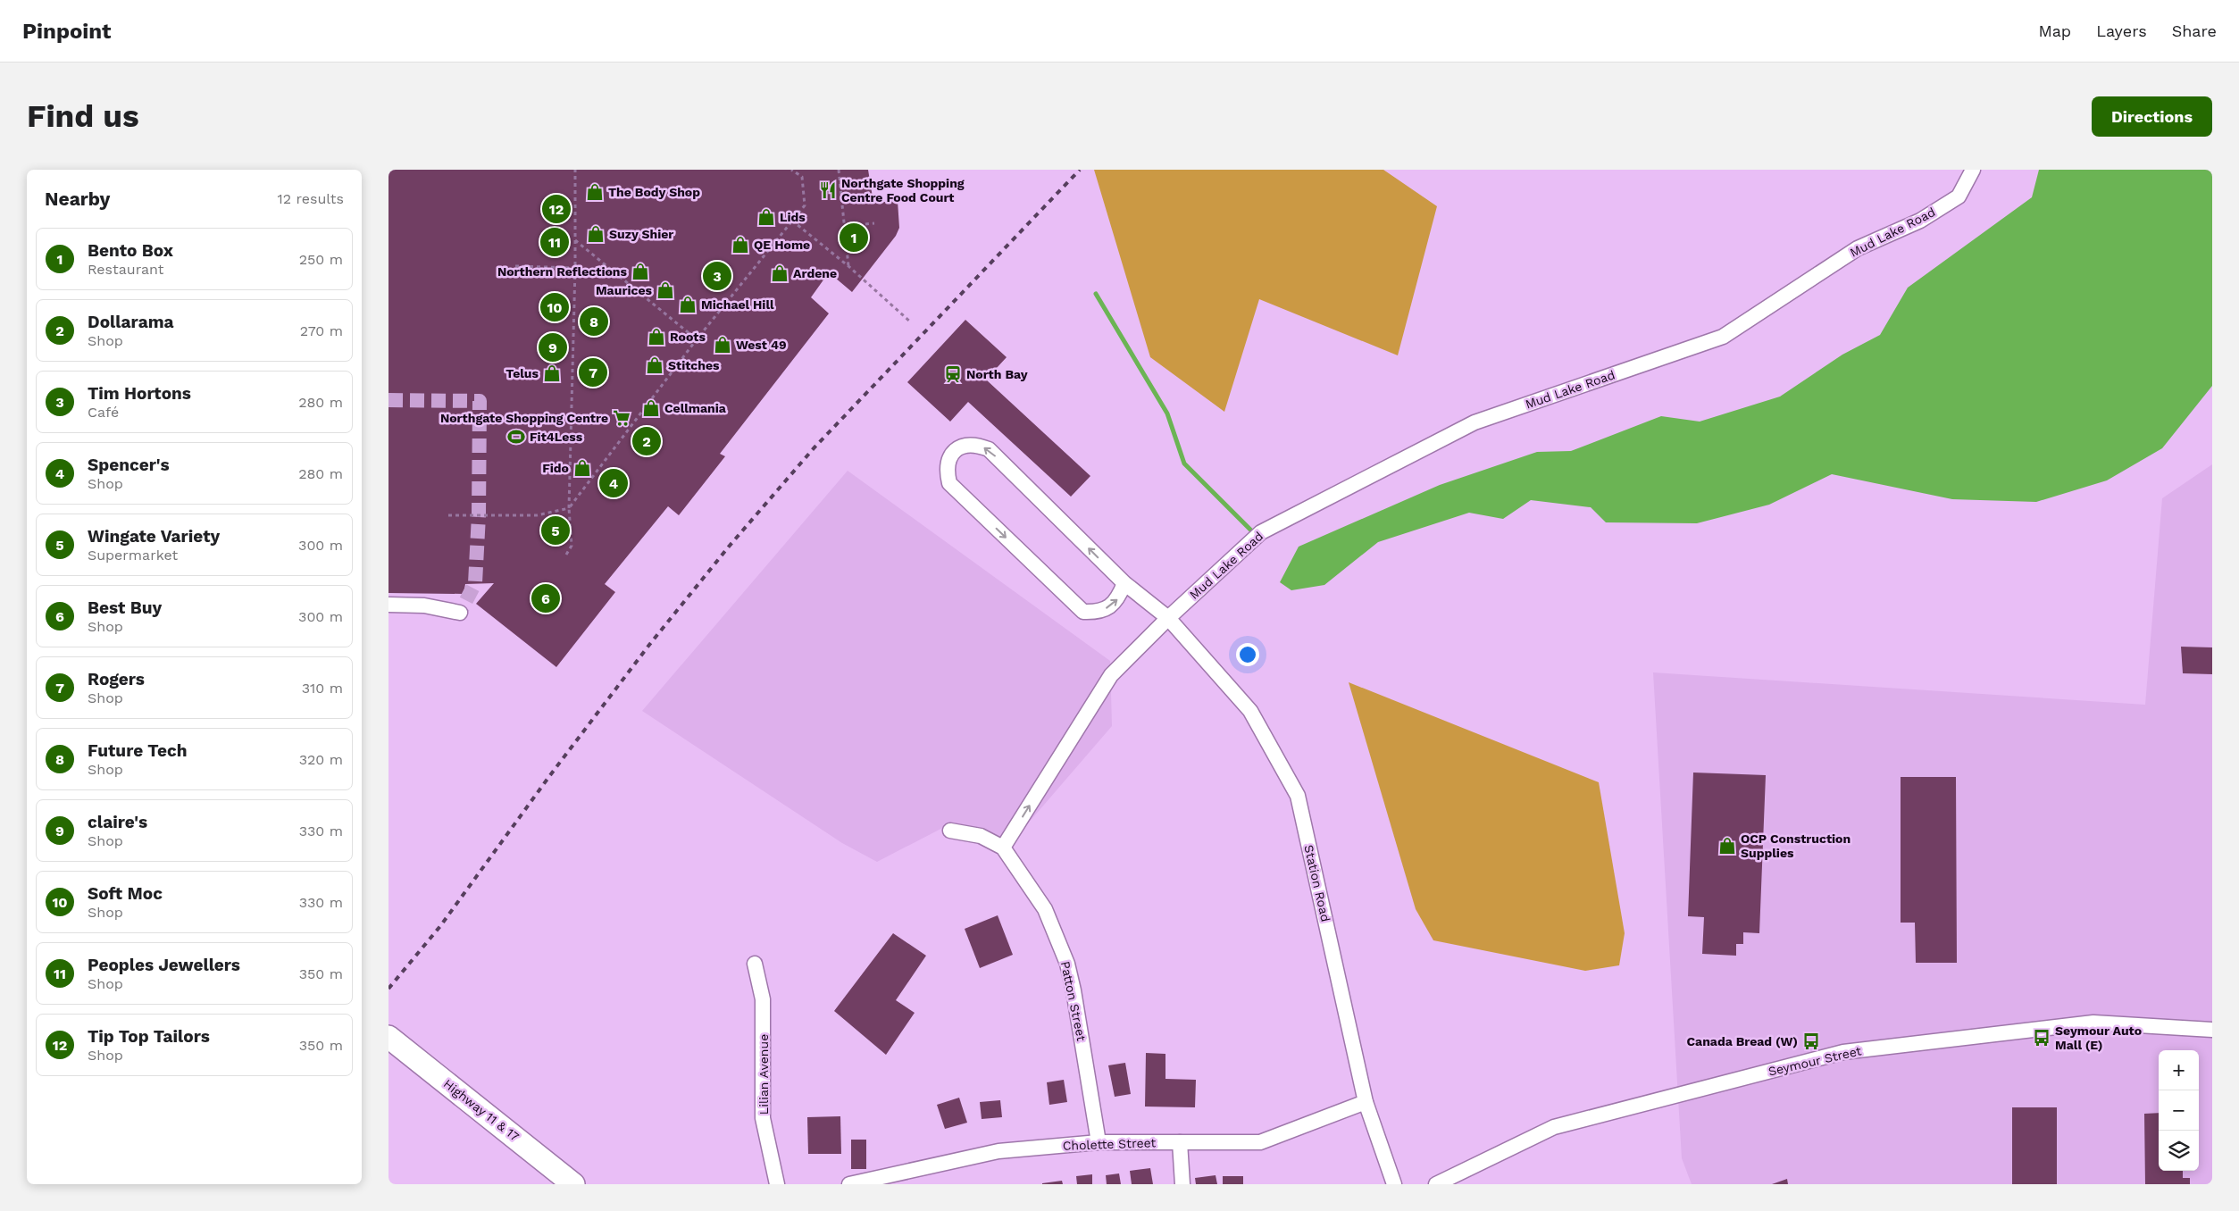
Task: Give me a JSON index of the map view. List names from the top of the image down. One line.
{"streets":{"highway":["Highway 11 & 17"],"street":["Mud Lake Road","Station Road","Patton Street","Seymour Street","Lilian Avenue","Cholette Street"]},"crossings":[["Mud Lake Road","Station Road"],["Station Road","Cholette Street"],["Patton Street","Cholette Street"]],"places":{"restaurant":["Northgate Shopping Centre Food Court"],"shop":["The Body Shop","Lids","Suzy Shier","QE Home","Northern Reflections","Ardene","Maurices","Michael Hill","Roots","West 49","Stitches","Telus","Cellmania","Fido","OCP Construction Supplies"],"station":["North Bay"],"supermarket":["Northgate Shopping Centre"],"sports":["Fit4Less"],"bus stop":["Seymour Auto Mall (E)","Canada Bread (W)"]},"page":{"header":"Pinpoint","nav":["Map","Layers","Share"],"buttons":"Directions","title":"Find us","heading":["Nearby","12 results"],"pins":["12","1","11","3","10","8","9","7","2","4","5","6"],"list":[{"mark":"1","name":"Bento Box","note":"Restaurant","value":"250 m"},{"mark":"2","name":"Dollarama","note":"Shop","value":"270 m"},{"mark":"3","name":"Tim Hortons","note":"Café","value":"280 m"},{"mark":"4","name":"Spencer's","note":"Shop","value":"280 m"},{"mark":"5","name":"Wingate Variety","note":"Supermarket","value":"300 m"},{"mark":"6","name":"Best Buy","note":"Shop","value":"300 m"},{"mark":"7","name":"Rogers","note":"Shop","value":"310 m"},{"mark":"8","name":"Future Tech","note":"Shop","value":"320 m"},{"mark":"9","name":"claire's","note":"Shop","value":"330 m"},{"mark":"10","name":"Soft Moc","note":"Shop","value":"330 m"},{"mark":"11","name":"Peoples Jewellers","note":"Shop","value":"350 m"},{"mark":"12","name":"Tip Top Tailors","note":"Shop","value":"350 m"}],"map_buttons":["+","−"]}}
